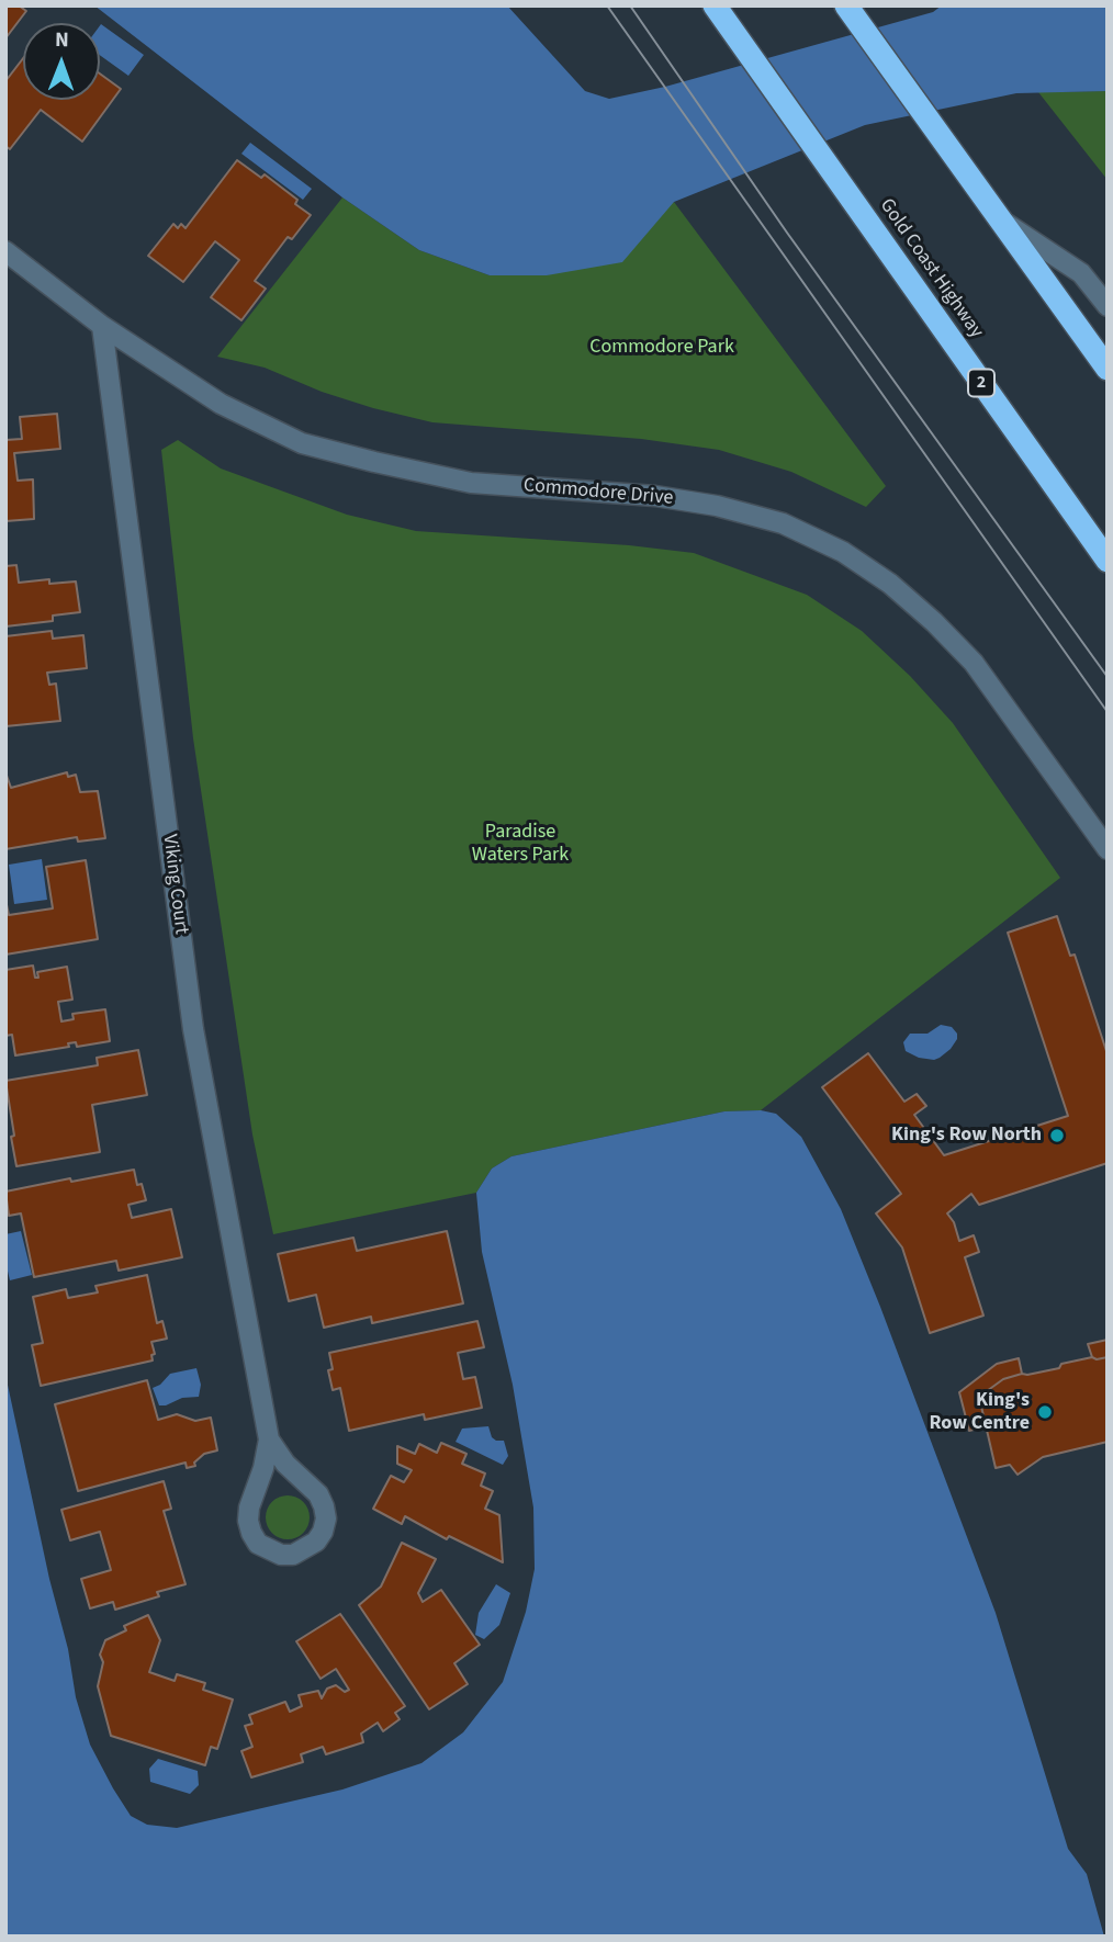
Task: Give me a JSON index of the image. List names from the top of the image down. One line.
{"streets":{"highway":["Gold Coast Highway","2"],"street":["Commodore Drive","Viking Court"]},"crossings":[["Commodore Drive","Viking Court"]],"parks":["Commodore Park","Paradise Waters Park"],"places":["King's Row North","King's Row Centre"],"north":"top"}
